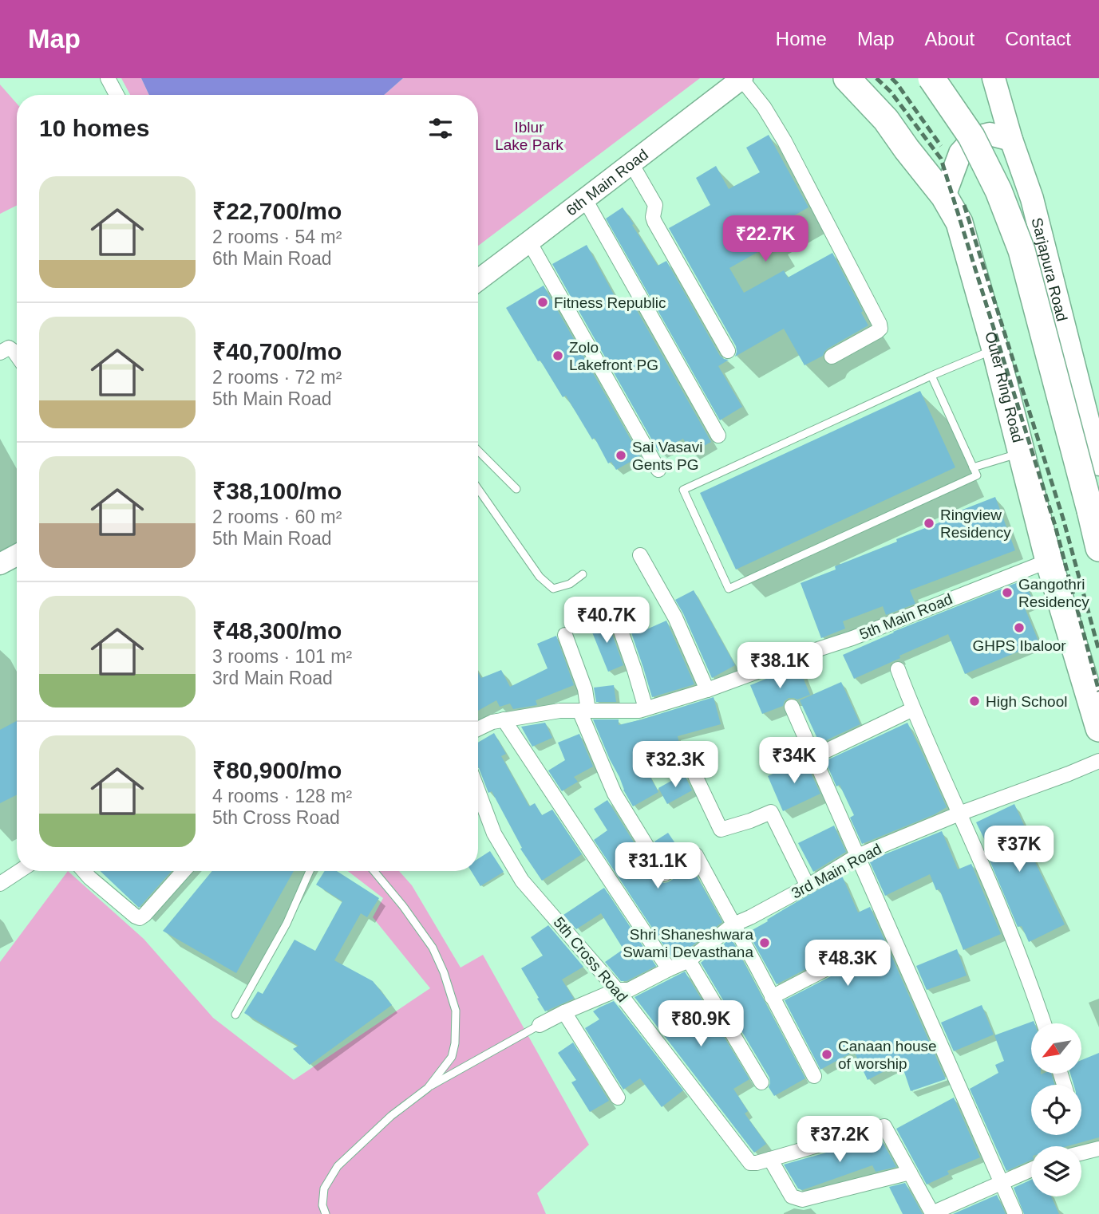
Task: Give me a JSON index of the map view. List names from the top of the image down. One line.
{"streets":{"highway":["Outer Ring Road"],"main road":["Sarjapura Road"],"street":["6th Main Road","5th Main Road","3rd Main Road","5th Cross Road"]},"crossings":[["Outer Ring Road","5th Main Road"],["3rd Main Road","5th Cross Road"]],"parks":["Iblur Lake Park"],"places":["Fitness Republic","Zolo Lakefront PG","Sai Vasavi Gents PG","Ringview Residency","Gangothri Residency","GHPS Ibaloor","High School","Shri Shaneshwara Swami Devasthana","Canaan house of worship"],"north":"bottom left","page":{"header":"Map","nav":["Home","Map","About","Contact"],"heading":"10 homes","list":[{"name":"₹22,700/mo","note":"2 rooms · 54 m² · 6th Main Road"},{"name":"₹40,700/mo","note":"2 rooms · 72 m² · 5th Main Road"},{"name":"₹38,100/mo","note":"2 rooms · 60 m² · 5th Main Road"},{"name":"₹48,300/mo","note":"3 rooms · 101 m² · 3rd Main Road"},{"name":"₹80,900/mo","note":"4 rooms · 128 m² · 5th Cross Road"}],"price":["₹22.7K","₹40.7K","₹38.1K","₹34K","₹32.3K","₹37K","₹31.1K","₹48.3K","₹80.9K","₹37.2K"]}}
